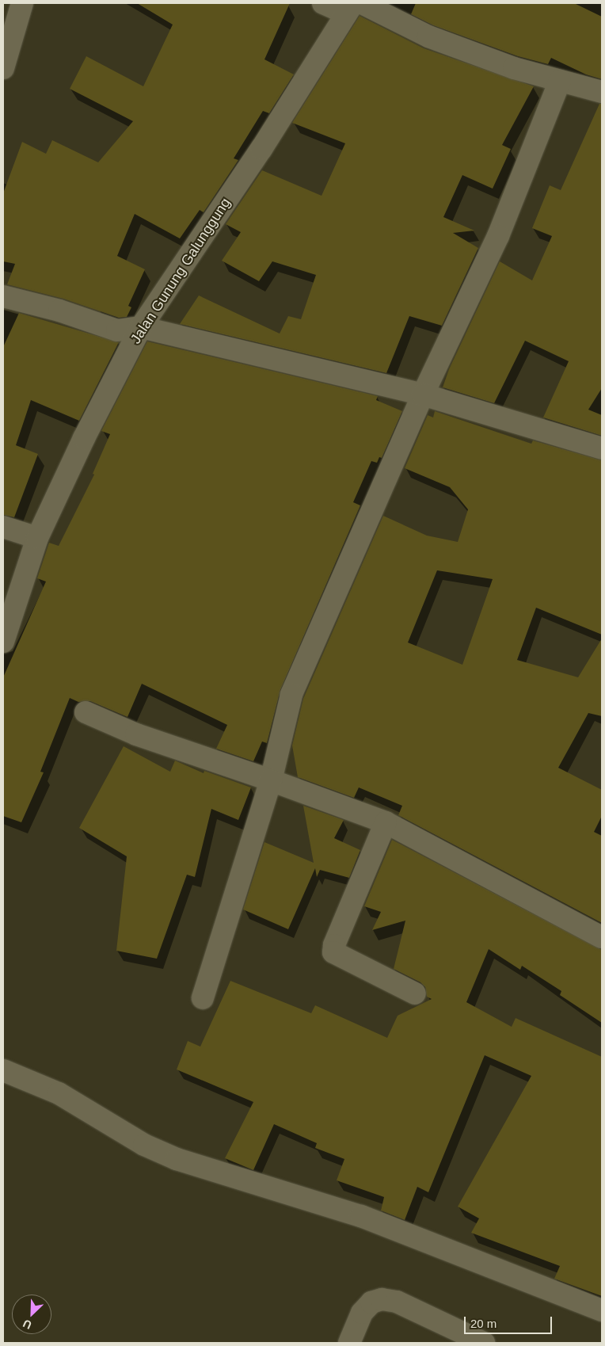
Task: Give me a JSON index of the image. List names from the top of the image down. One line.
{"streets":{"street":["Jalan Gunung Galunggung"]},"scale_bar":"20 m","north":"bottom left"}
